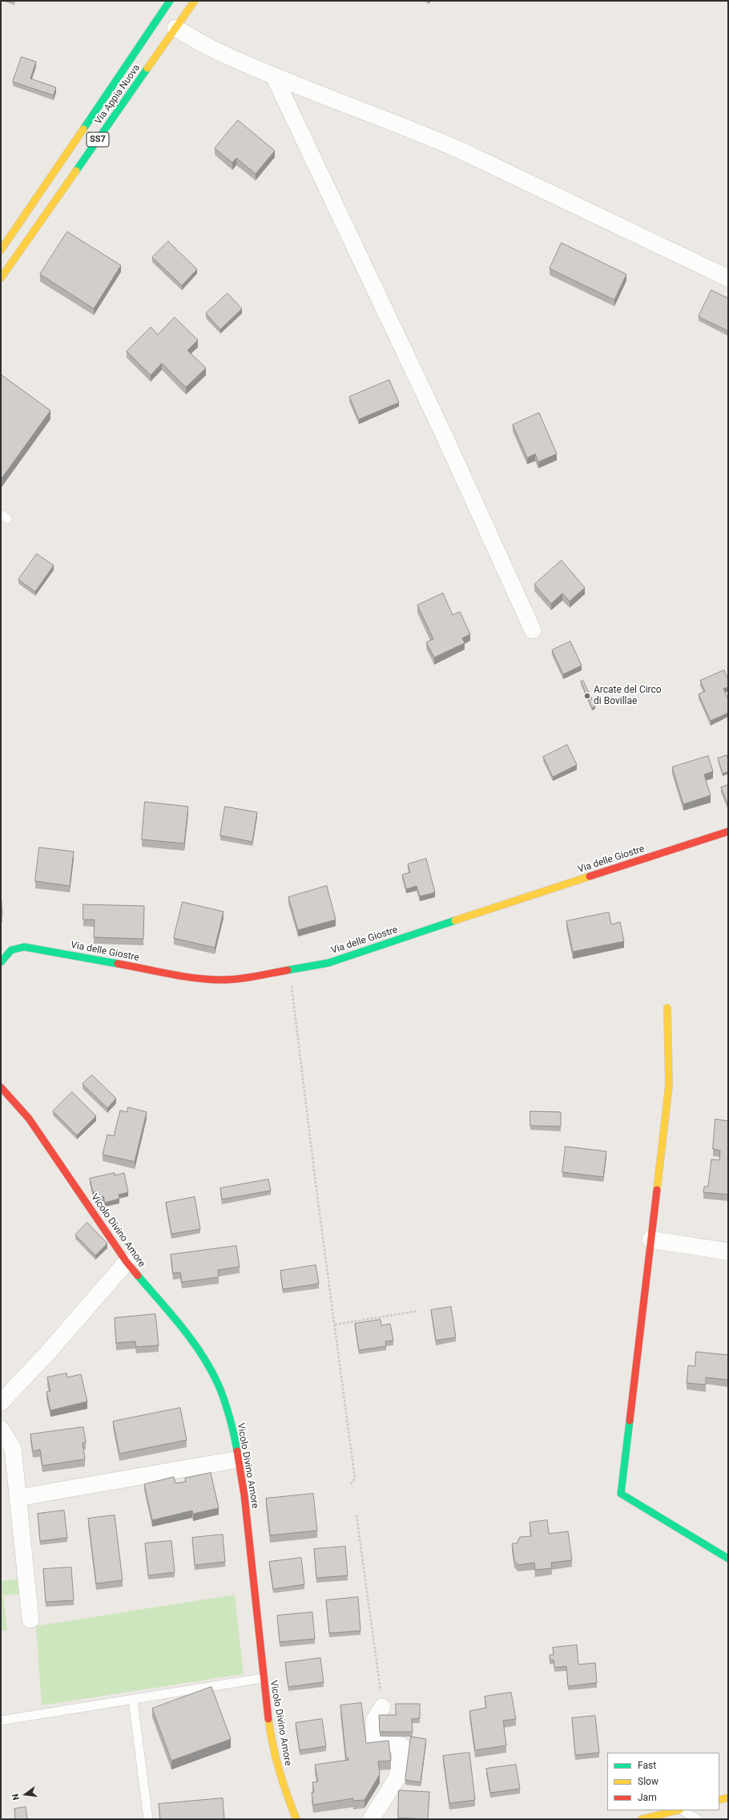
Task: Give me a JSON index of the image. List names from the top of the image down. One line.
{"streets":{"street":["Via Appia Nuova","SS7","Via delle Giostre","Vicolo Divino Amore"]},"places":["Arcate del Circo di Bovillae"],"legend":["Fast","Slow","Jam"],"north":"left"}
